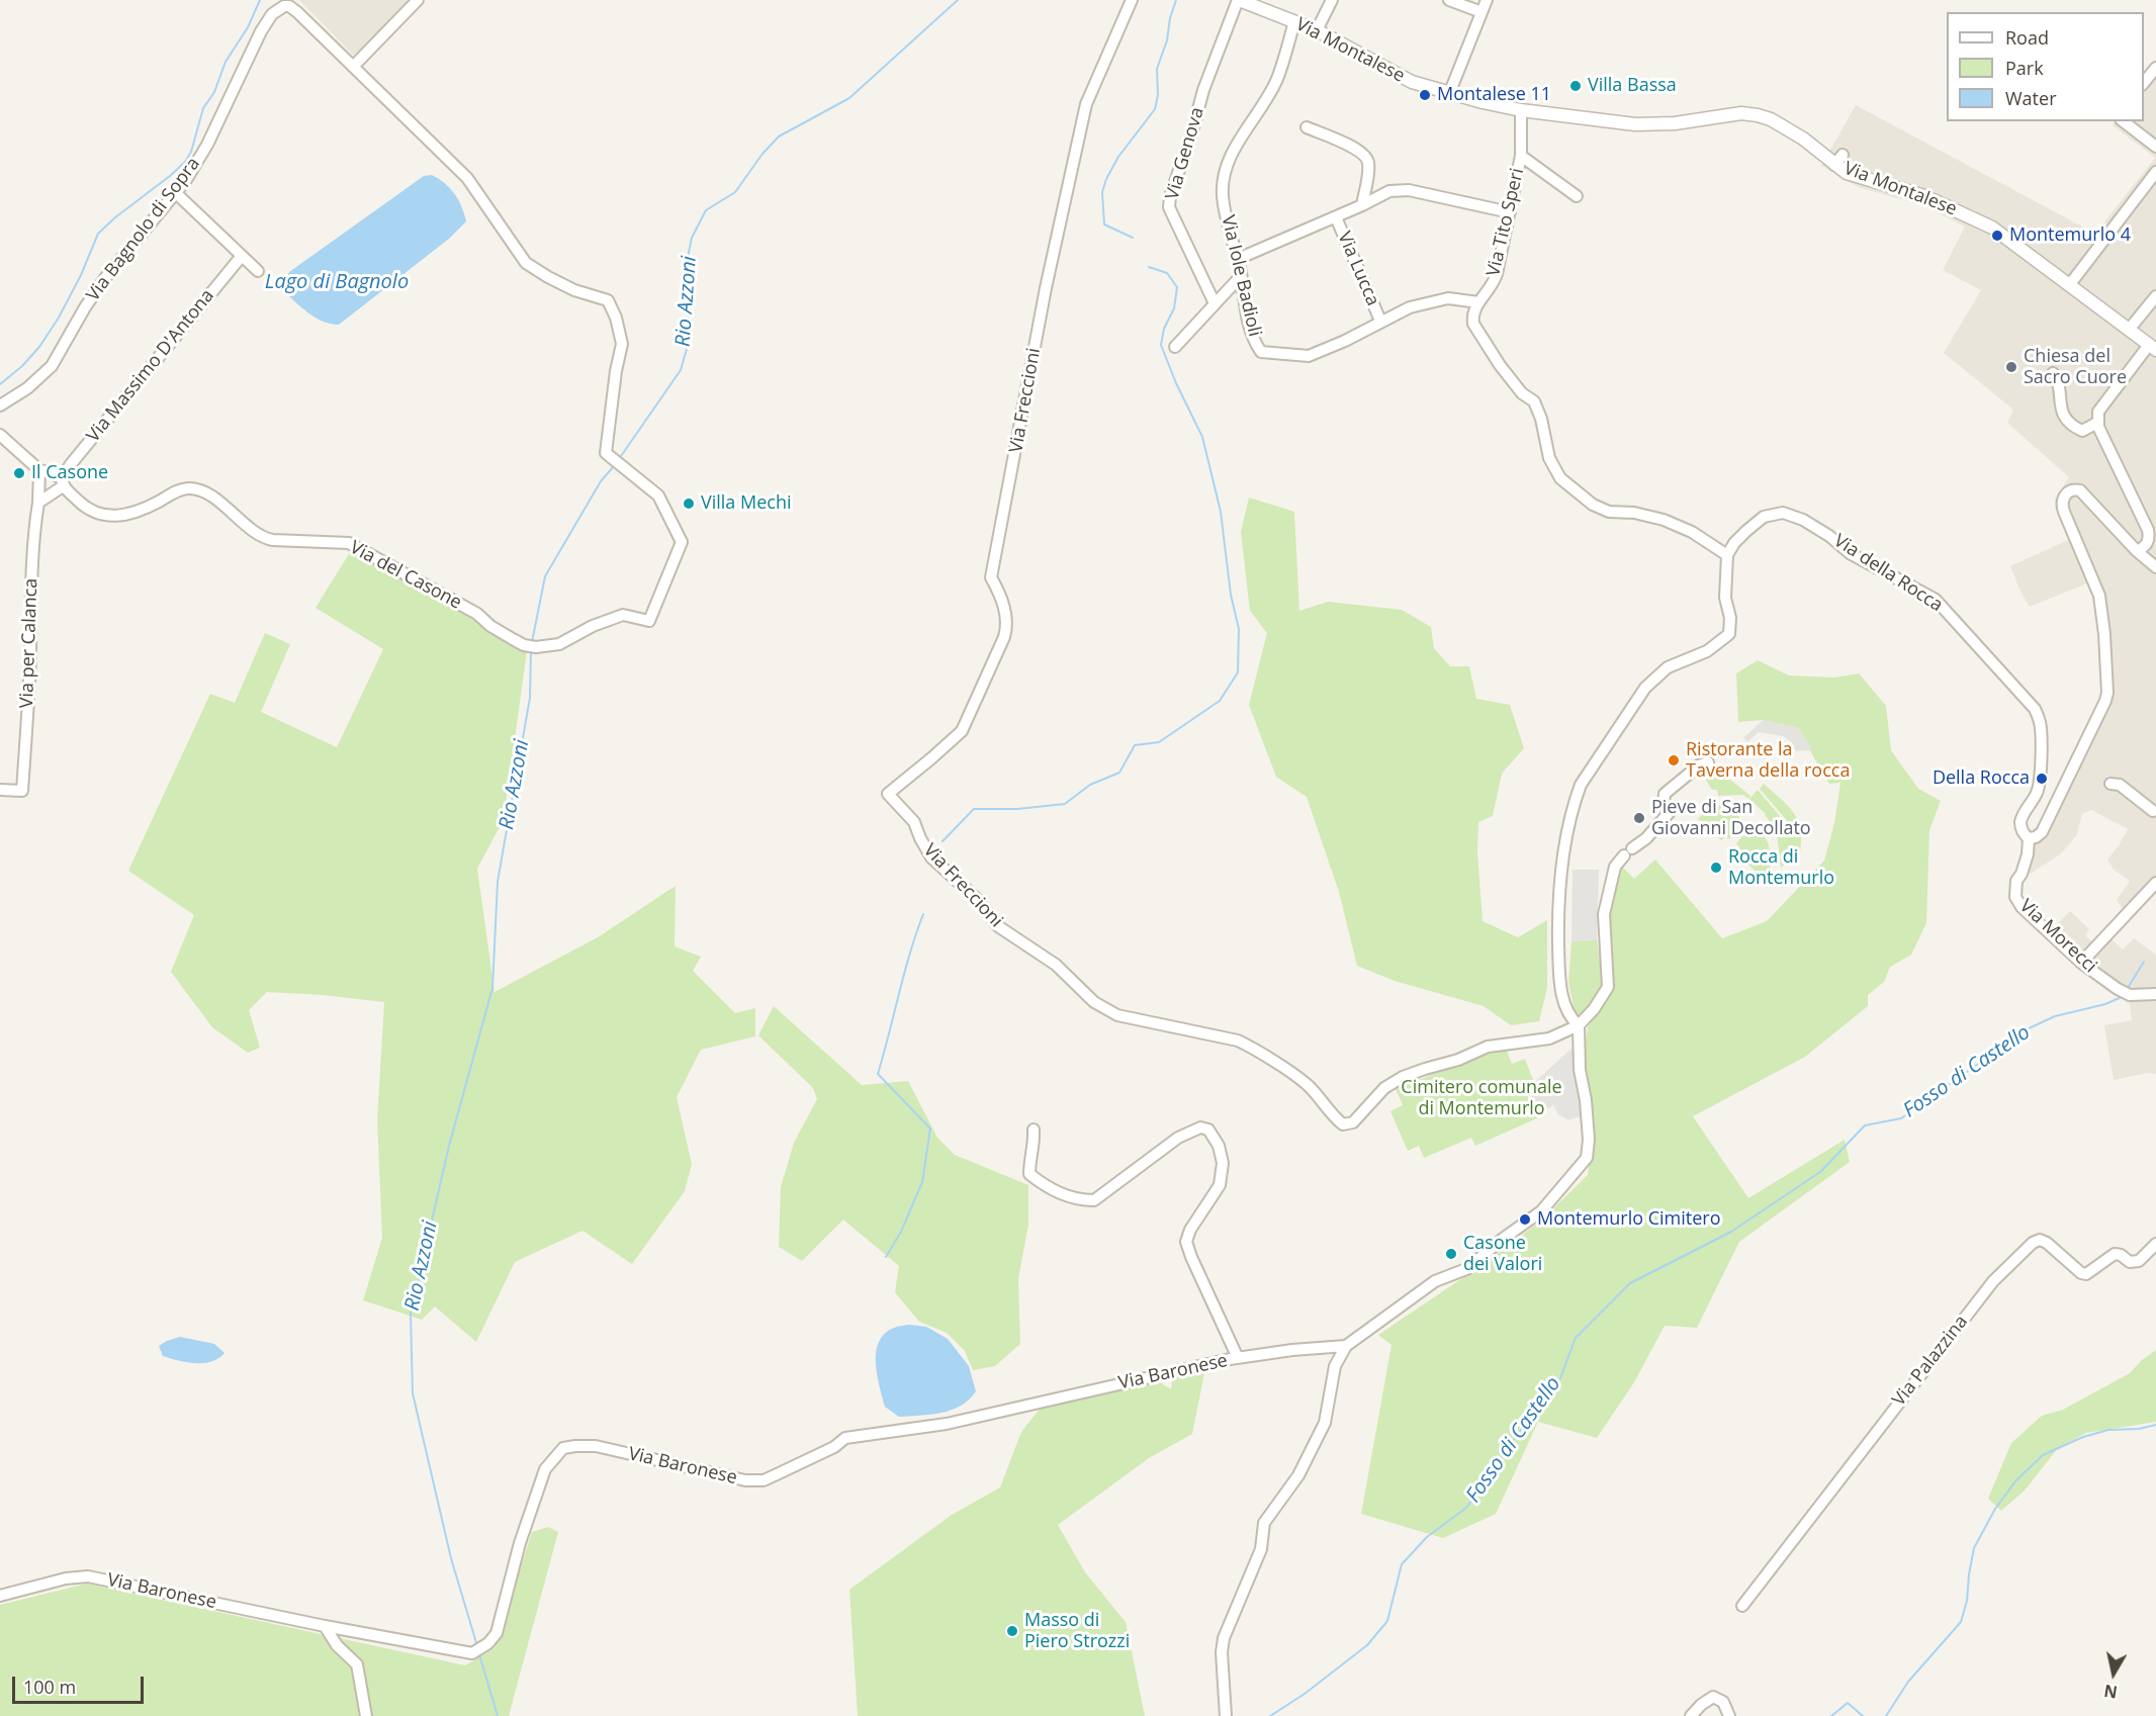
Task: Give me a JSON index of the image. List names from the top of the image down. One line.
{"streets":{"street":["Via Montalese","Via Genova","Via Tito Speri","Via Bagnolo di Sopra","Via Lucca","Via Iole Badioli","Via Massimo D'Antona","Via Freccioni","Via della Rocca","Via del Casone","Via per Calanca","Via Morecci","Via Palazzina","Via Baronese"]},"crossings":[["Via Montalese","Via Genova"],["Via Montalese","Via Tito Speri"],["Via Montalese","Via Iole Badioli"],["Via Tito Speri","Via Iole Badioli"],["Via Lucca","Via Iole Badioli"],["Via Massimo D'Antona","Via del Casone"],["Via della Rocca","Via Morecci"]],"water":["Lago di Bagnolo","Rio Azzoni","Fosso di Castello"],"parks":["Cimitero comunale di Montemurlo"],"places":["Villa Bassa","Montalese 11","Montemurlo 4","Chiesa del Sacro Cuore","Il Casone","Villa Mechi","Ristorante la Taverna della rocca","Della Rocca","Pieve di San Giovanni Decollato","Rocca di Montemurlo","Montemurlo Cimitero","Casone dei Valori","Masso di Piero Strozzi"],"legend":["Road","Park","Water"],"scale_bar":"100 m","north":"bottom"}
